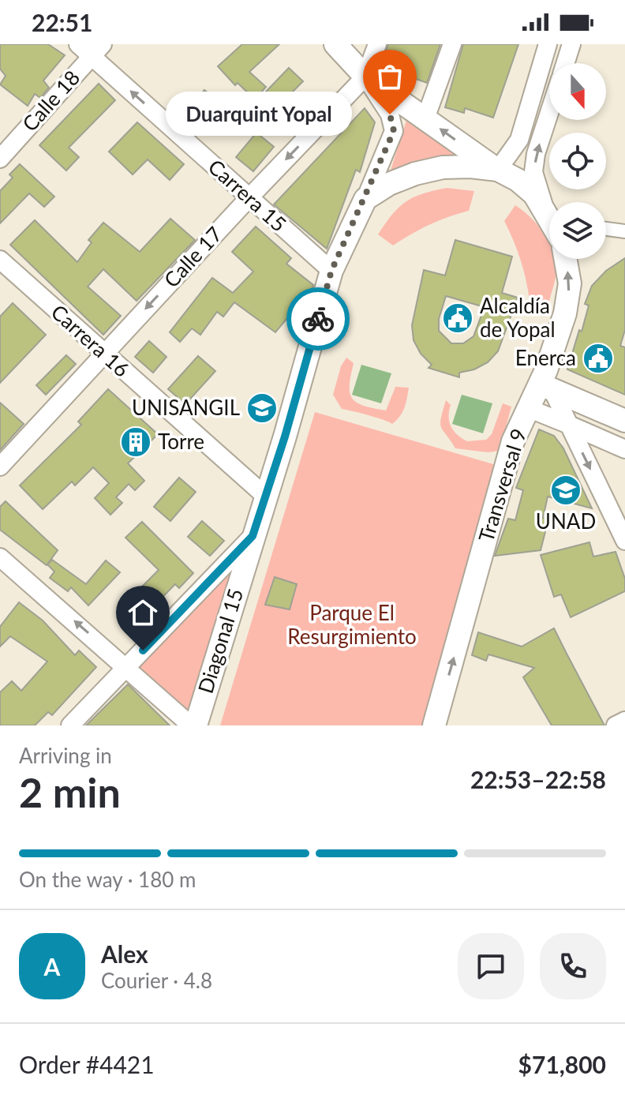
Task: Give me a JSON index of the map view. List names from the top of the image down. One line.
{"streets":{"street":["Calle 18","Carrera 15","Calle 17","Carrera 16","Transversal 9","Diagonal 15"]},"crossings":[["Calle 18","Carrera 15"],["Carrera 15","Calle 17"],["Carrera 15","Diagonal 15"],["Calle 17","Carrera 16"],["Carrera 16","Diagonal 15"]],"one_way":["Carrera 15","Calle 17","Transversal 9"],"parks":["Parque El Resurgimiento"],"places":{"other":["Duarquint Yopal"],"public building":["Alcaldía de Yopal","Enerca"],"school or university":["UNISANGIL","UNAD"],"building":["Torre"]},"north":"bottom","page":{"status":"22:51","bubble":"Duarquint Yopal","heading":["2 min","Arriving in","22:53–22:58"],"panel":["Alex","Courier · 4.8","Order #4421","$71,800"],"bar":"On the way · 180 m","round":"A"}}
